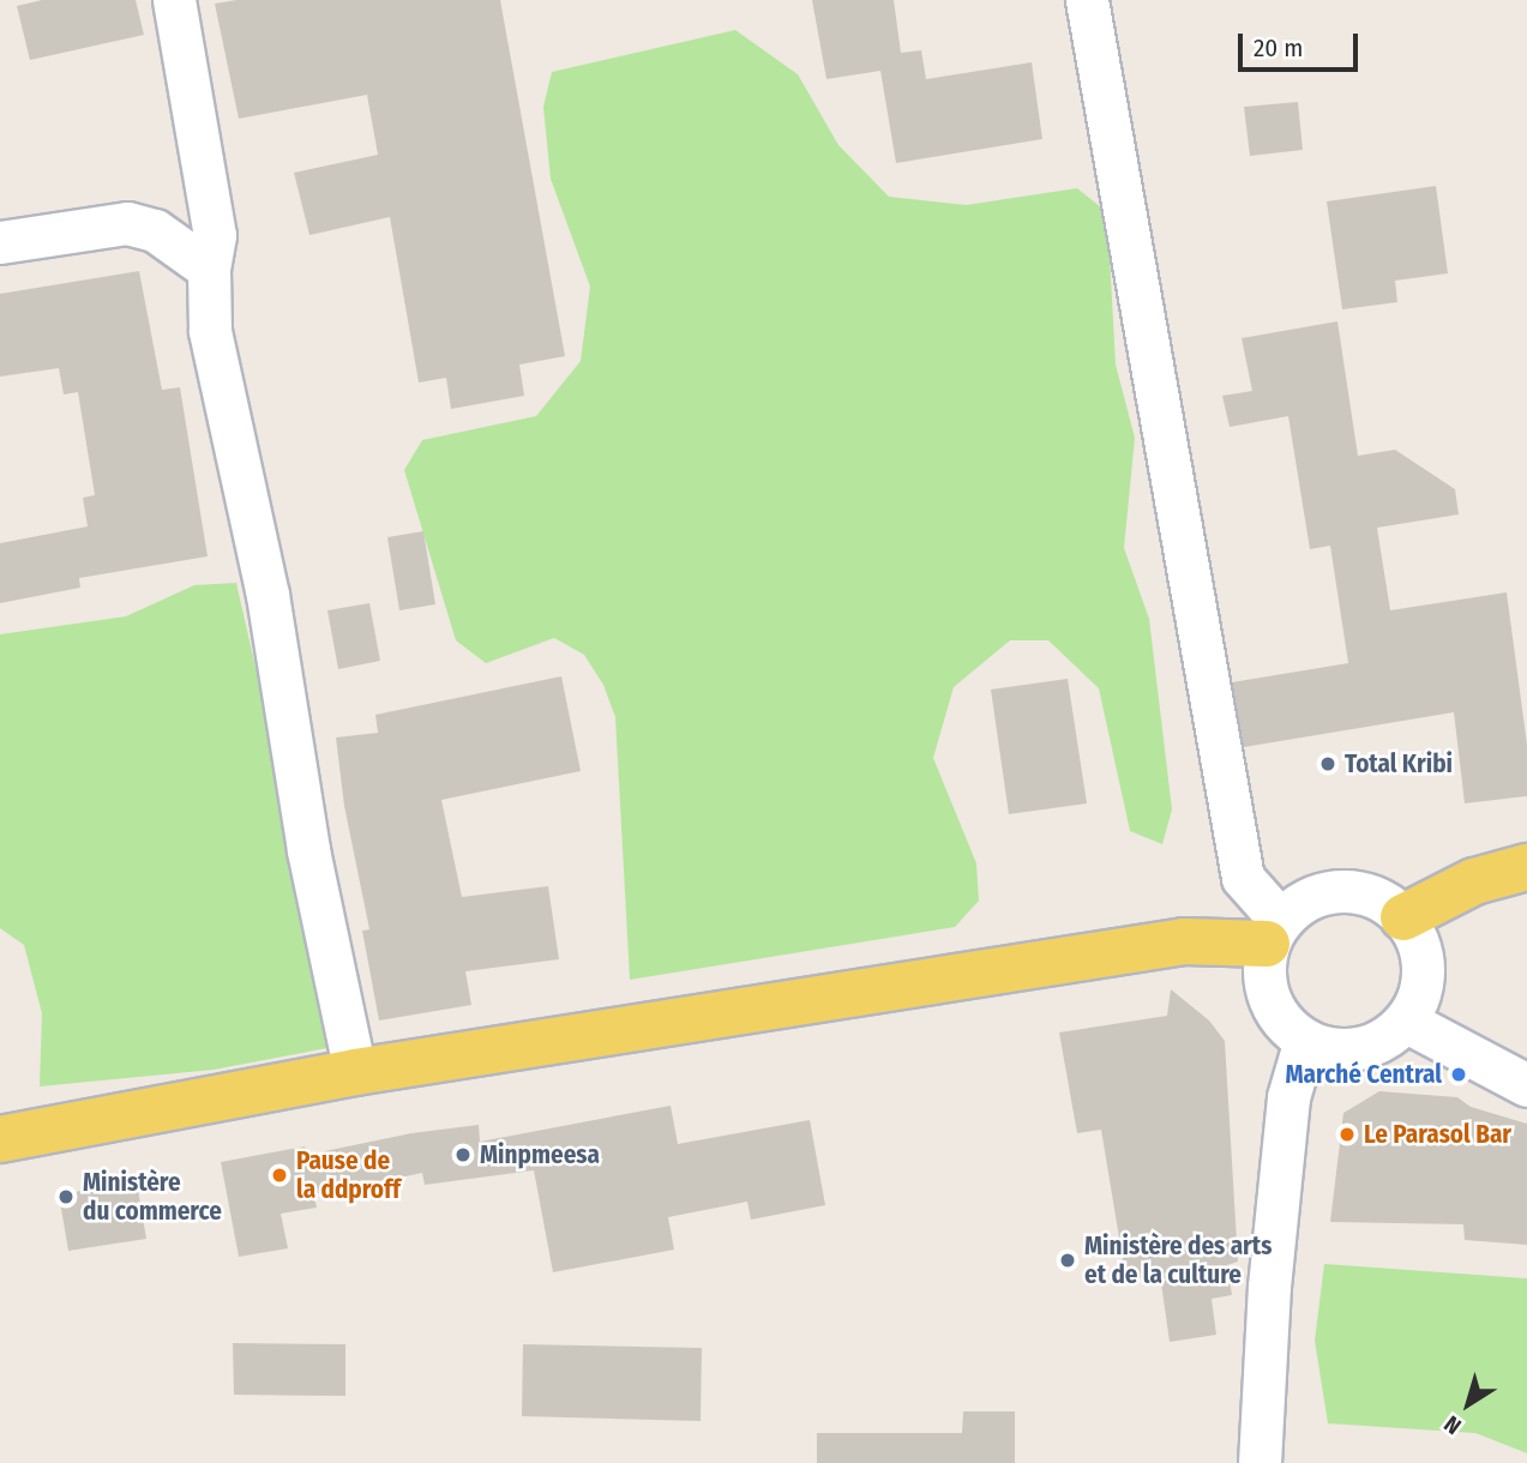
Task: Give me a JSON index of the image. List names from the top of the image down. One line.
{"places":["Total Kribi","Marché Central","Le Parasol Bar","Minpmeesa","Pause de la ddproff","Ministère du commerce","Ministère des arts et de la culture"],"scale_bar":"20 m","north":"bottom left"}
